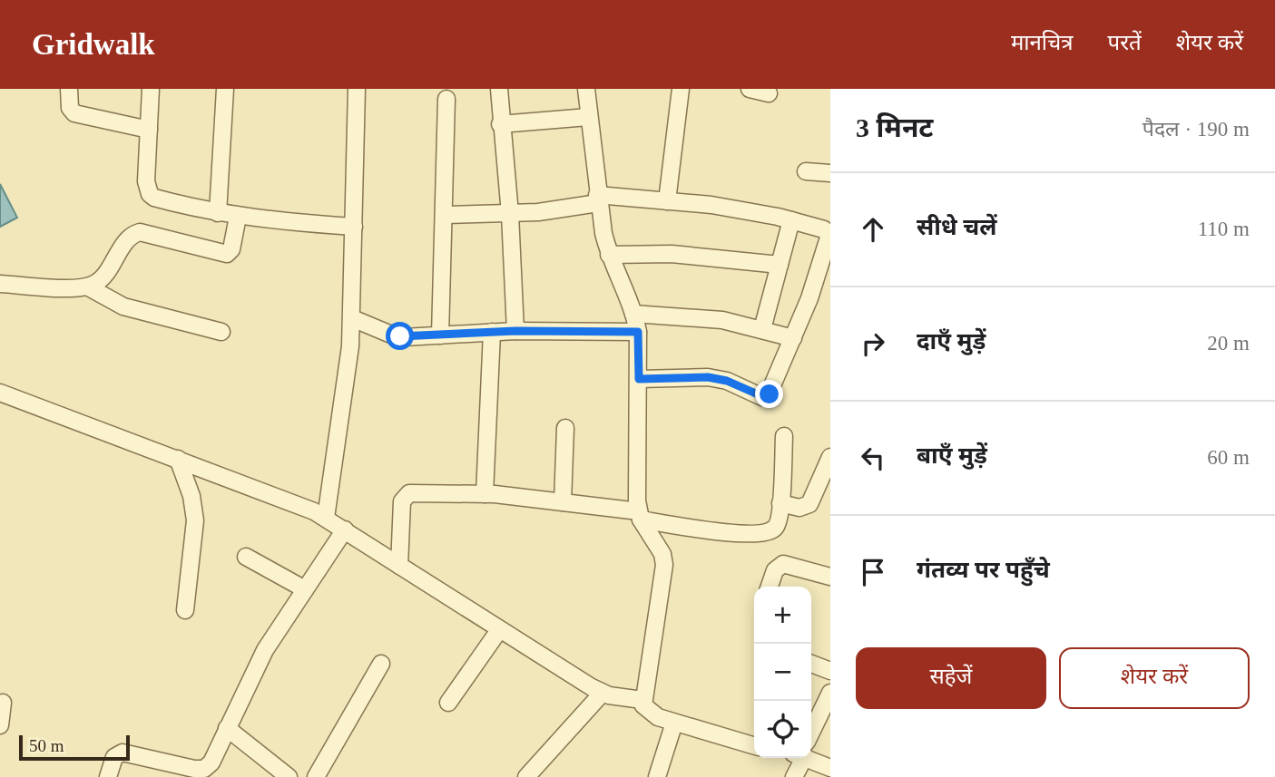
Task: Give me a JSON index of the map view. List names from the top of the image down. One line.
{"scale_bar":"50 m","page":{"header":"Gridwalk","nav":["मानचित्र","परतें","शेयर करें"],"heading":["3 मिनट","पैदल · 190 m"],"list":[["सीधे चलें","110 m"],["दाएँ मुड़ें","20 m"],["बाएँ मुड़ें","60 m"],"गंतव्य पर पहुँचे"],"map_buttons":["+","−"],"buttons":["सहेजें","शेयर करें"],"scale":"50 m"}}
